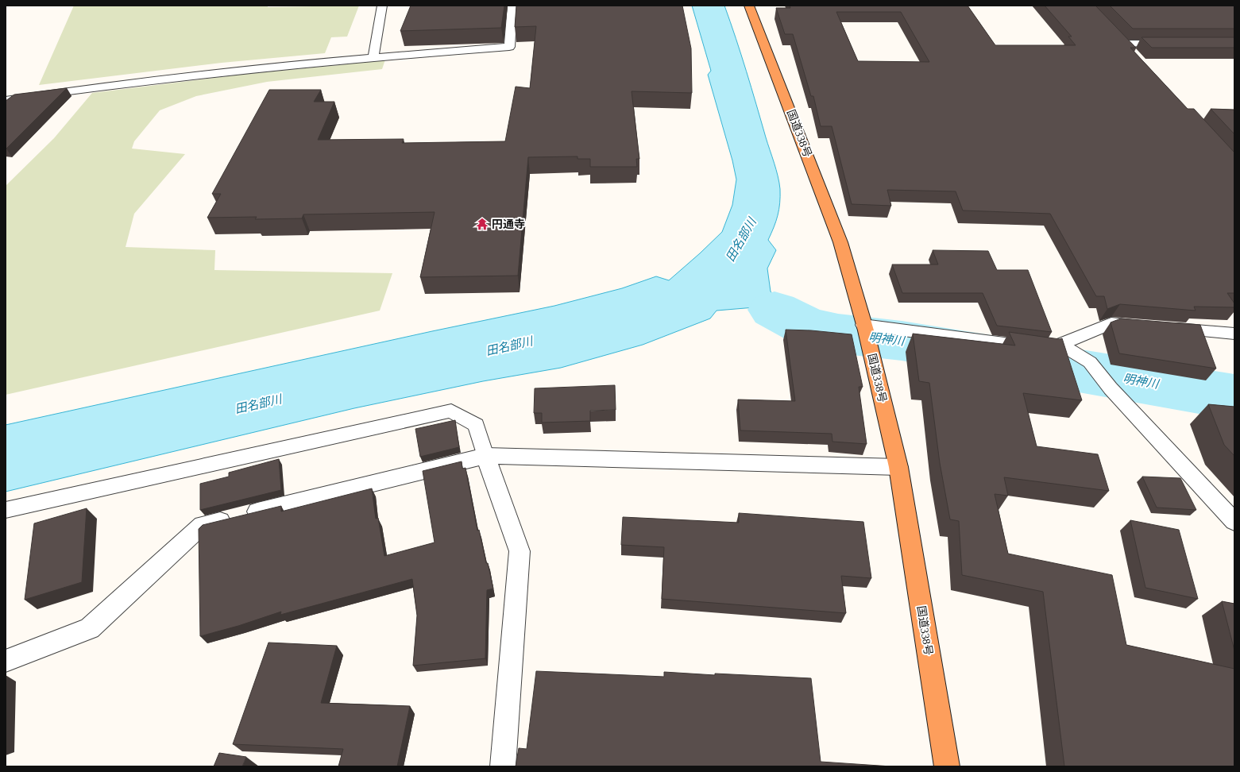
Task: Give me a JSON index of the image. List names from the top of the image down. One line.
{"streets":{"highway":["国道338号"]},"water":["田名部川","明神川"],"places":{"temple":["円通寺"]}}
